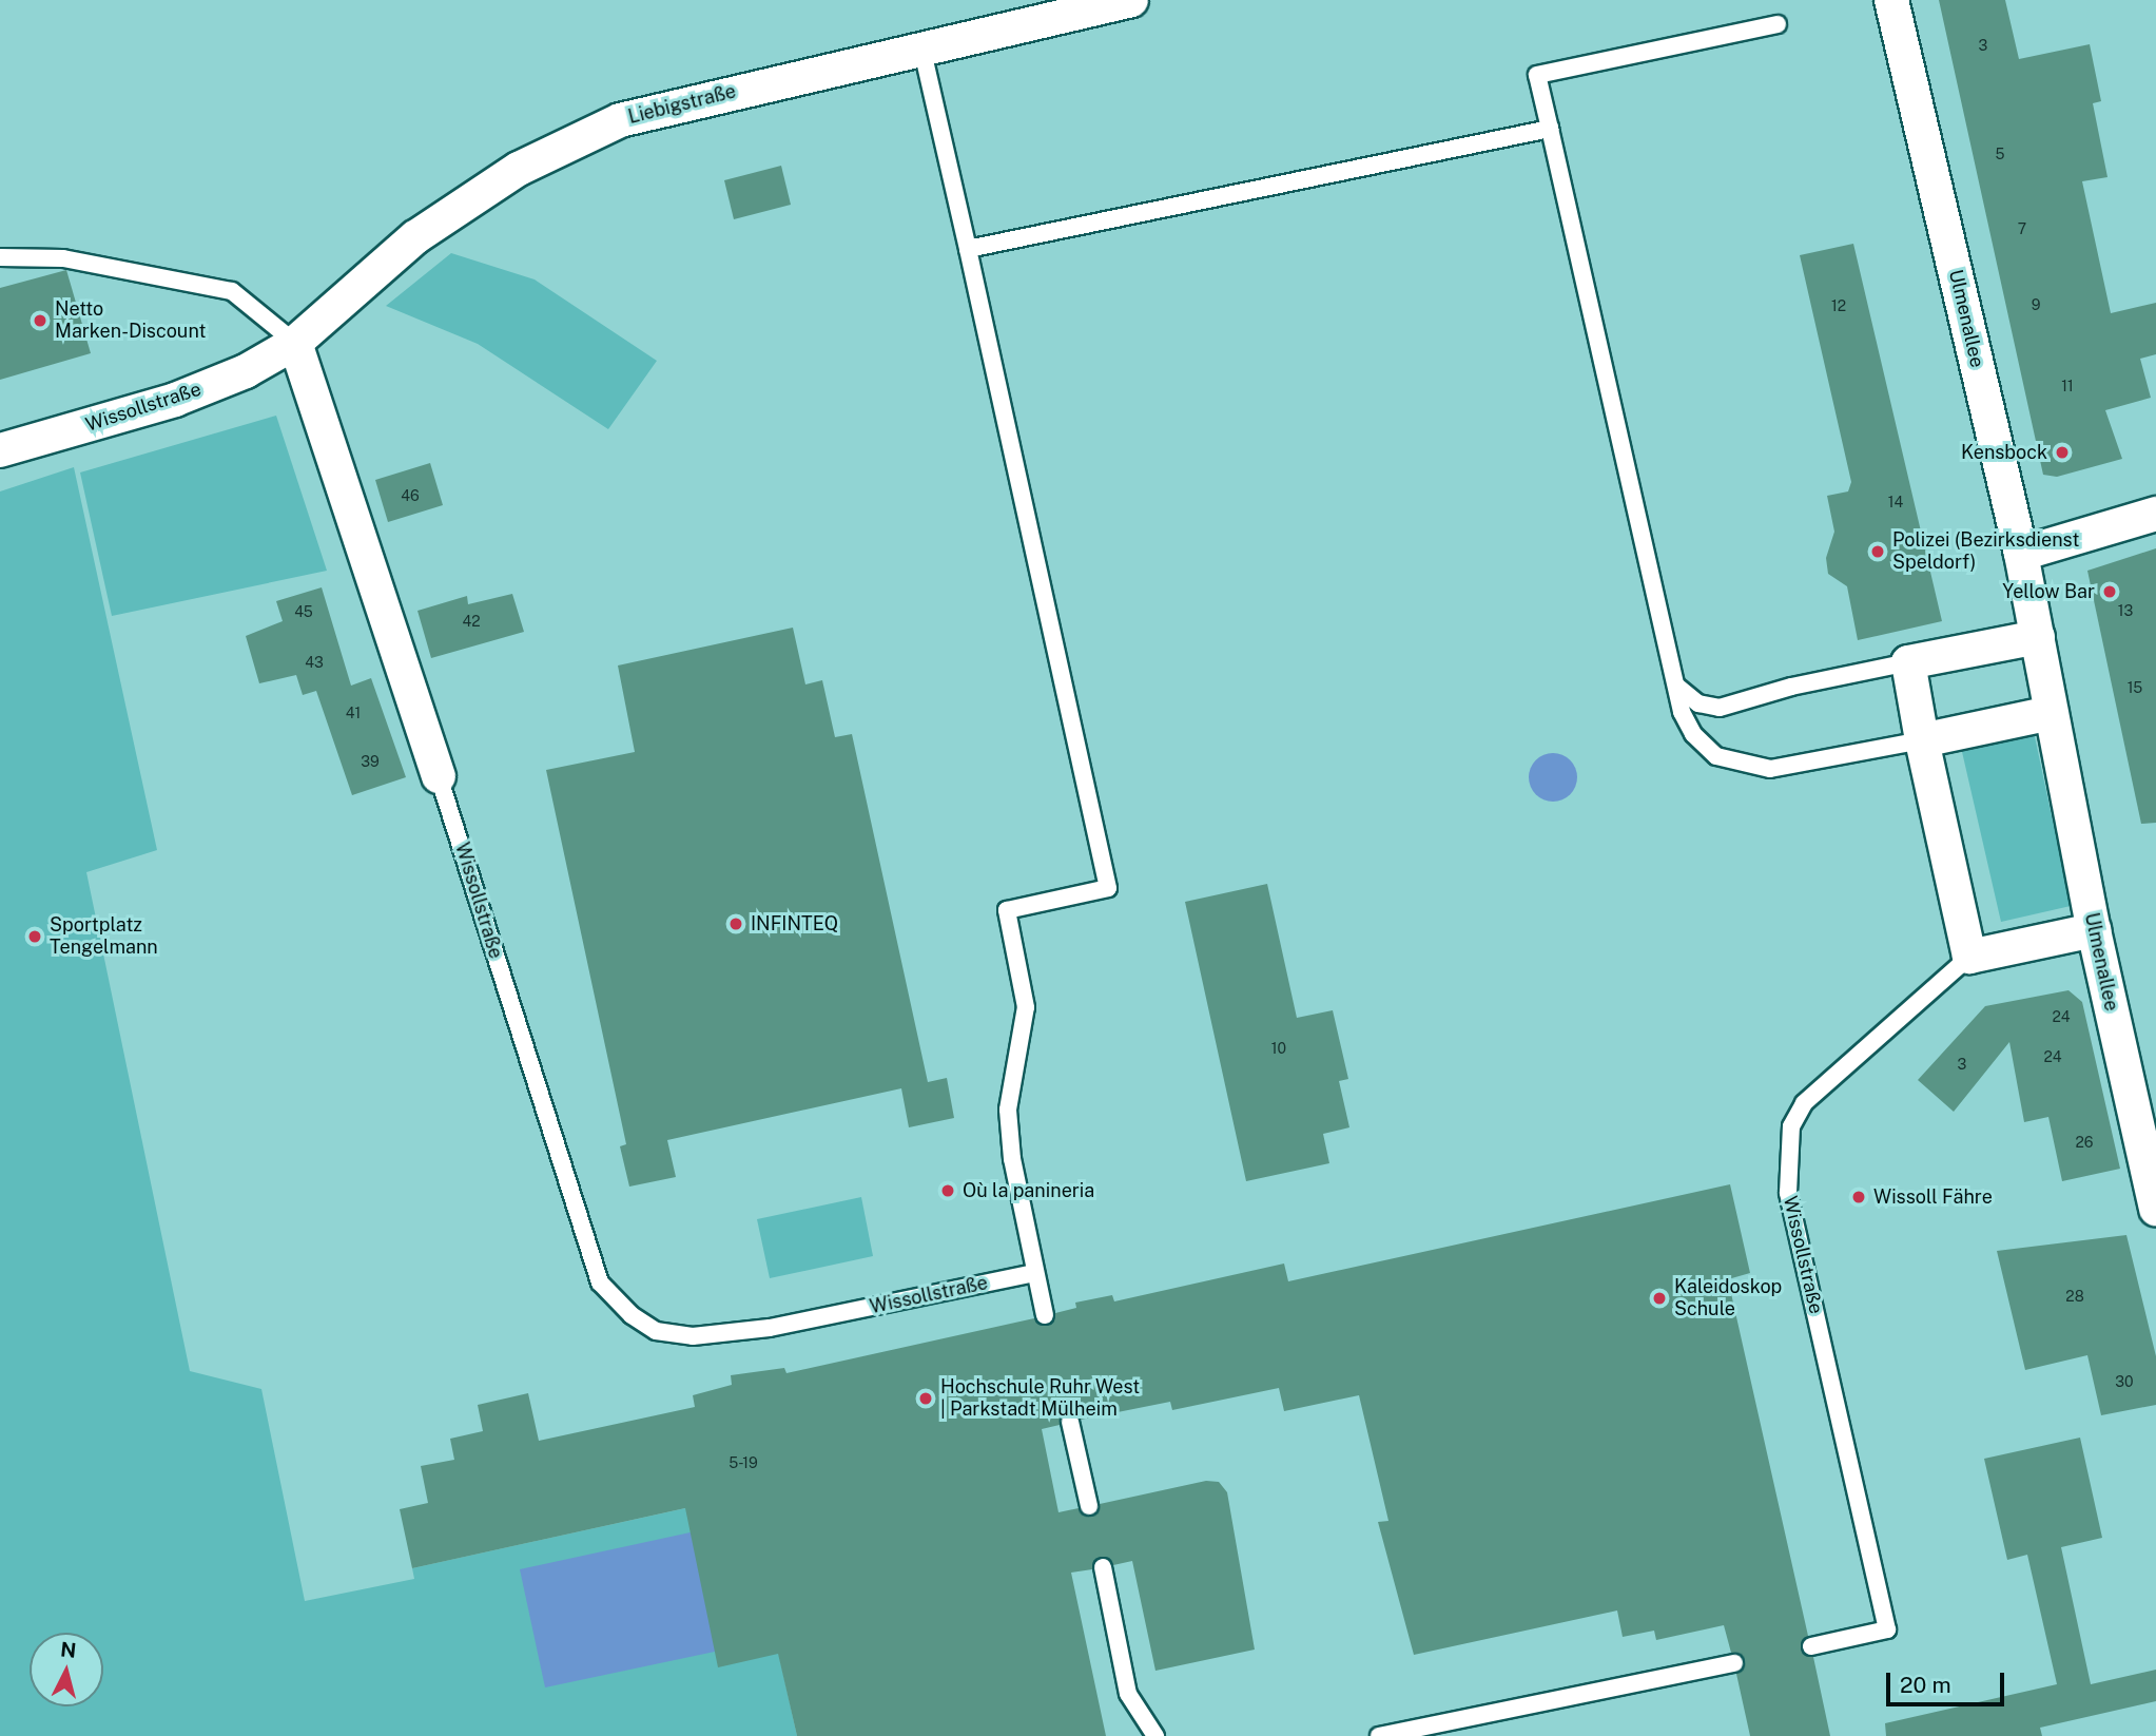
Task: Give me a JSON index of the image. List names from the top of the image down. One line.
{"streets":{"street":["Liebigstraße","Ulmenallee","Wissollstraße"]},"crossings":[["Liebigstraße","Wissollstraße"],["Ulmenallee","Wissollstraße"]],"places":["Netto Marken-Discount","Kensbock","Polizei (Bezirksdienst Speldorf)","Yellow Bar","INFINTEQ","Sportplatz Tengelmann","Où la panineria","Wissoll Fähre","Kaleidoskop Schule","Hochschule Ruhr West | Parkstadt Mülheim"],"house_numbers":["3","5","7","9","12","11","46","14","13","45","42","43","15","41","39","24","10","24","3","26","28","30","5-19"],"scale_bar":"20 m","north":"top"}
